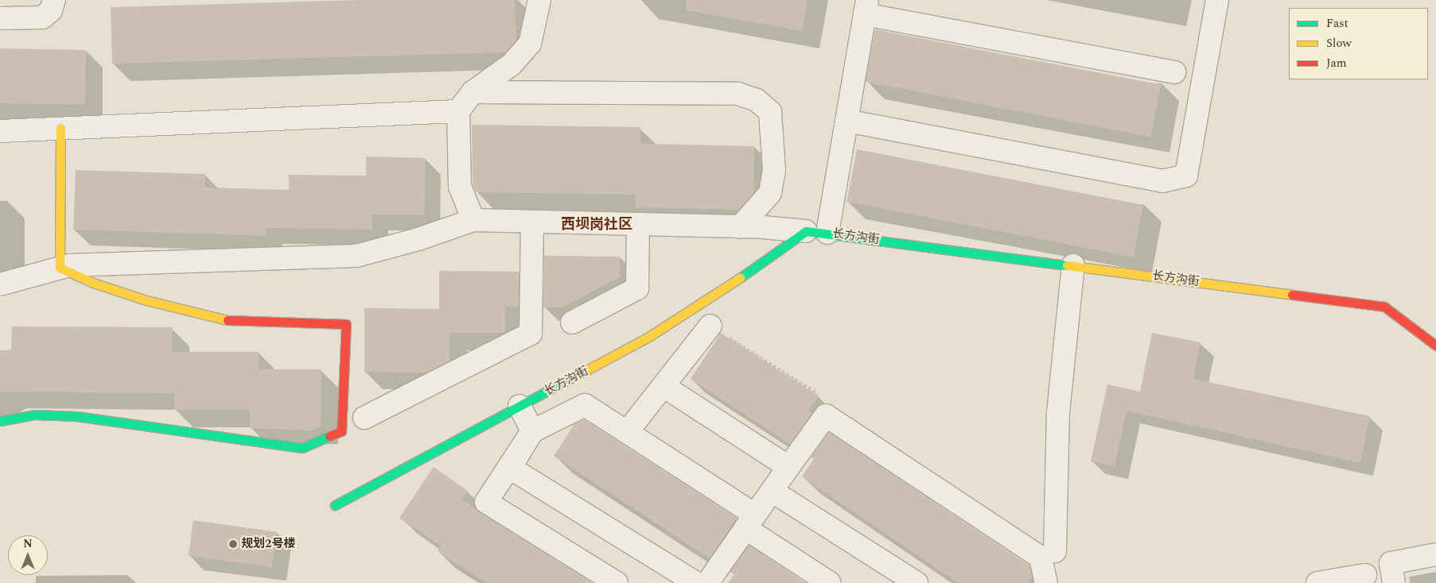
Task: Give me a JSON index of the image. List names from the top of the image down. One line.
{"streets":{"street":["长方沟街"]},"districts":["西坝岗社区"],"places":["规划2号楼"],"legend":["Fast","Slow","Jam"],"north":"top"}
